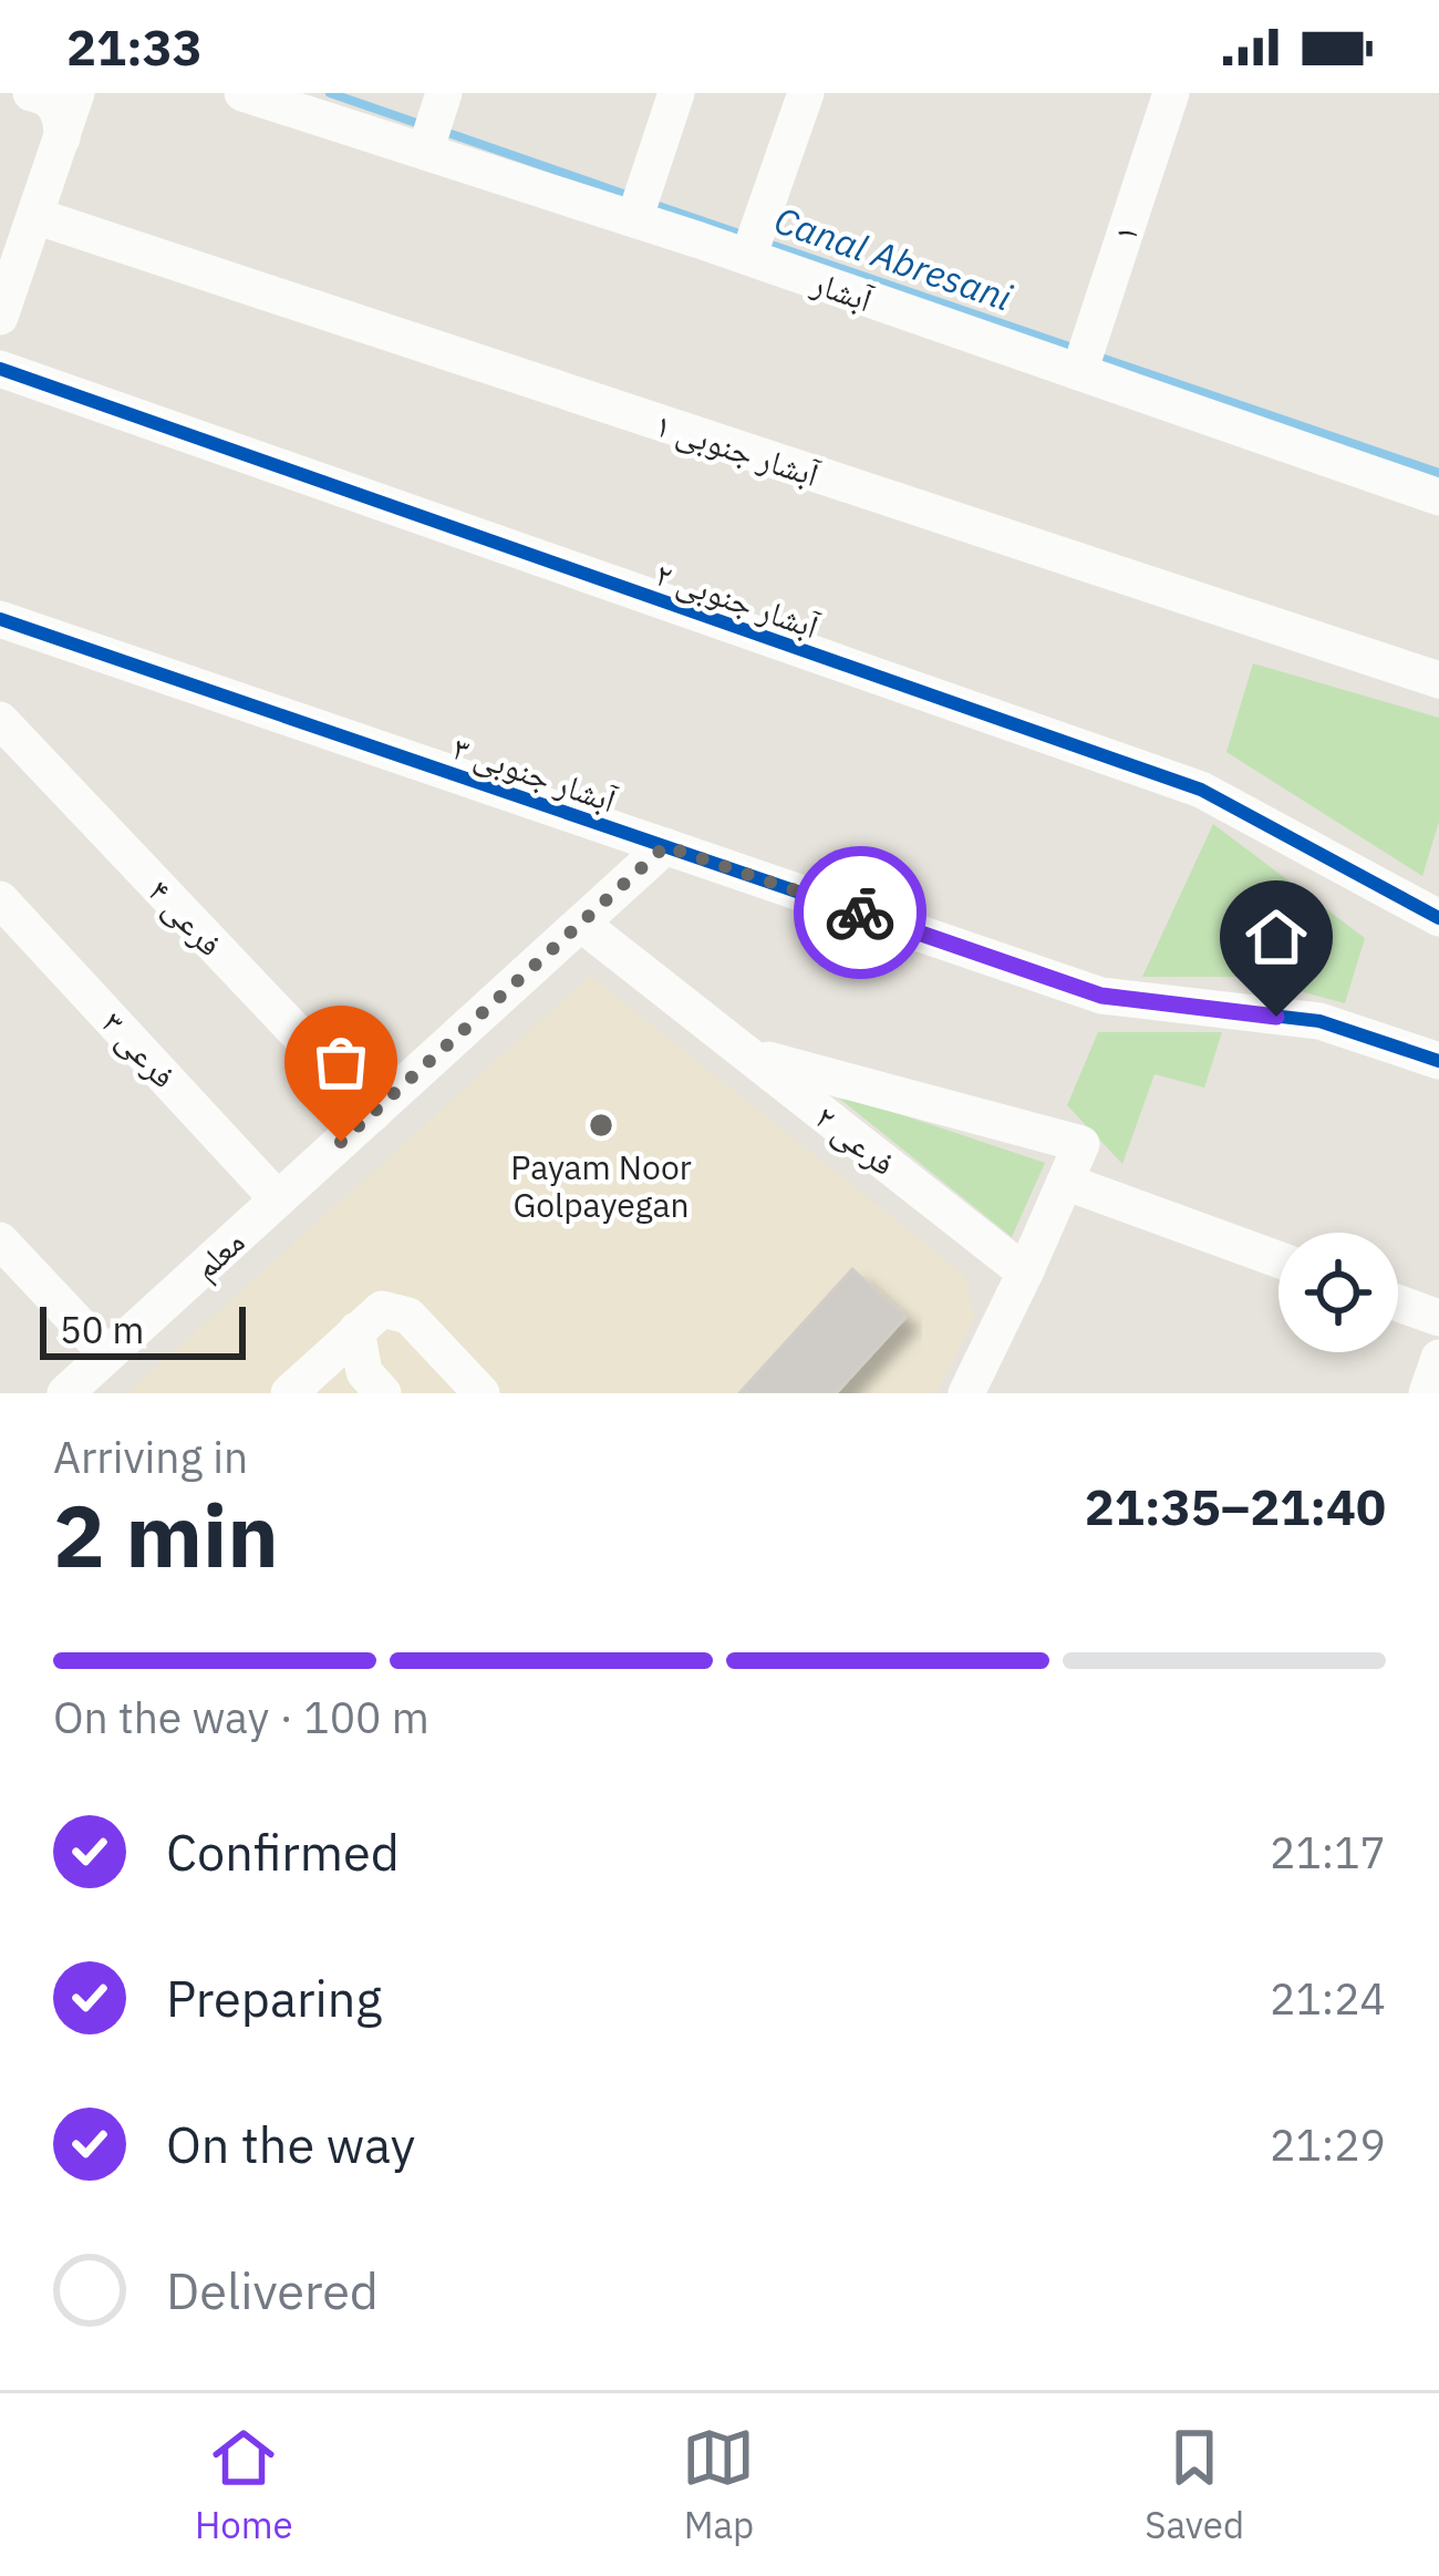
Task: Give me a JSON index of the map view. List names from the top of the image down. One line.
{"streets":{"street":["۱","آبشار","آبشار جنوبی ۱","آبشار جنوبی ۲","آبشار جنوبی ۳","فرعی ۴","فرعی ۳","فرعی ۲","معلم"]},"crossings":[["۱","آبشار"],["آبشار جنوبی ۳","معلم"],["فرعی ۴","معلم"],["فرعی ۳","معلم"],["فرعی ۲","معلم"]],"water":["Canal Abresani"],"places":["Payam Noor Golpayegan"],"scale_bar":"50 m","page":{"status":"21:33","scale":"50 m","heading":["2 min","Arriving in","21:35–21:40"],"bar":"On the way · 100 m","list":[["Confirmed","21:17"],["Preparing","21:24"],["On the way","21:29"],"Delivered"],"tabs":["Home","Map","Saved"]}}
